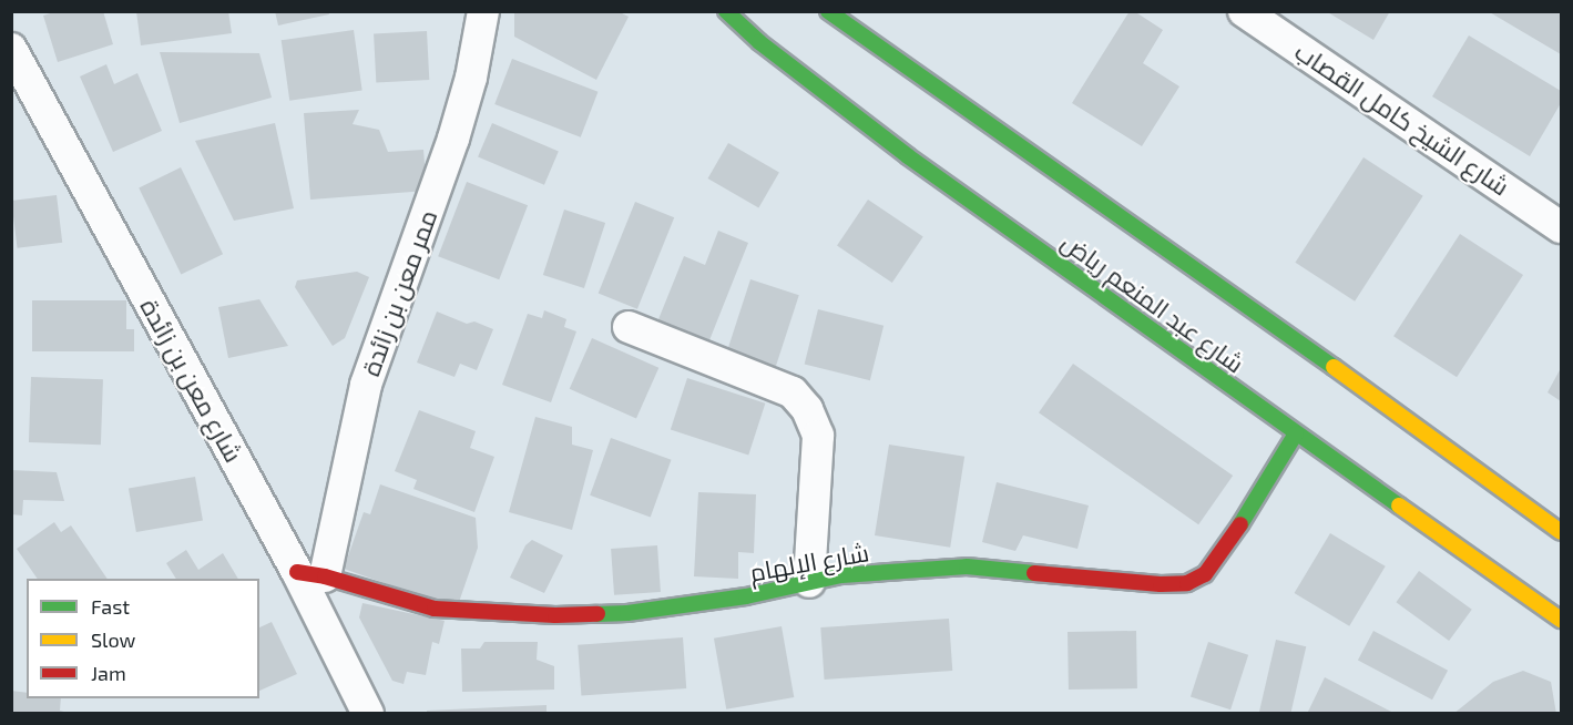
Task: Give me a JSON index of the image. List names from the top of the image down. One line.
{"streets":{"main road":["شارع عبد المنعم رياض","شارع الإلهام"],"street":["شارع الشيخ كامل القصاب","ممر معن بن زائدة","شارع معن بن زائدة"]},"crossings":[["ممر معن بن زائدة","شارع معن بن زائدة"],["ممر معن بن زائدة","شارع الإلهام"],["شارع عبد المنعم رياض","شارع الإلهام"],["شارع معن بن زائدة","شارع الإلهام"]],"legend":["Fast","Slow","Jam"]}
